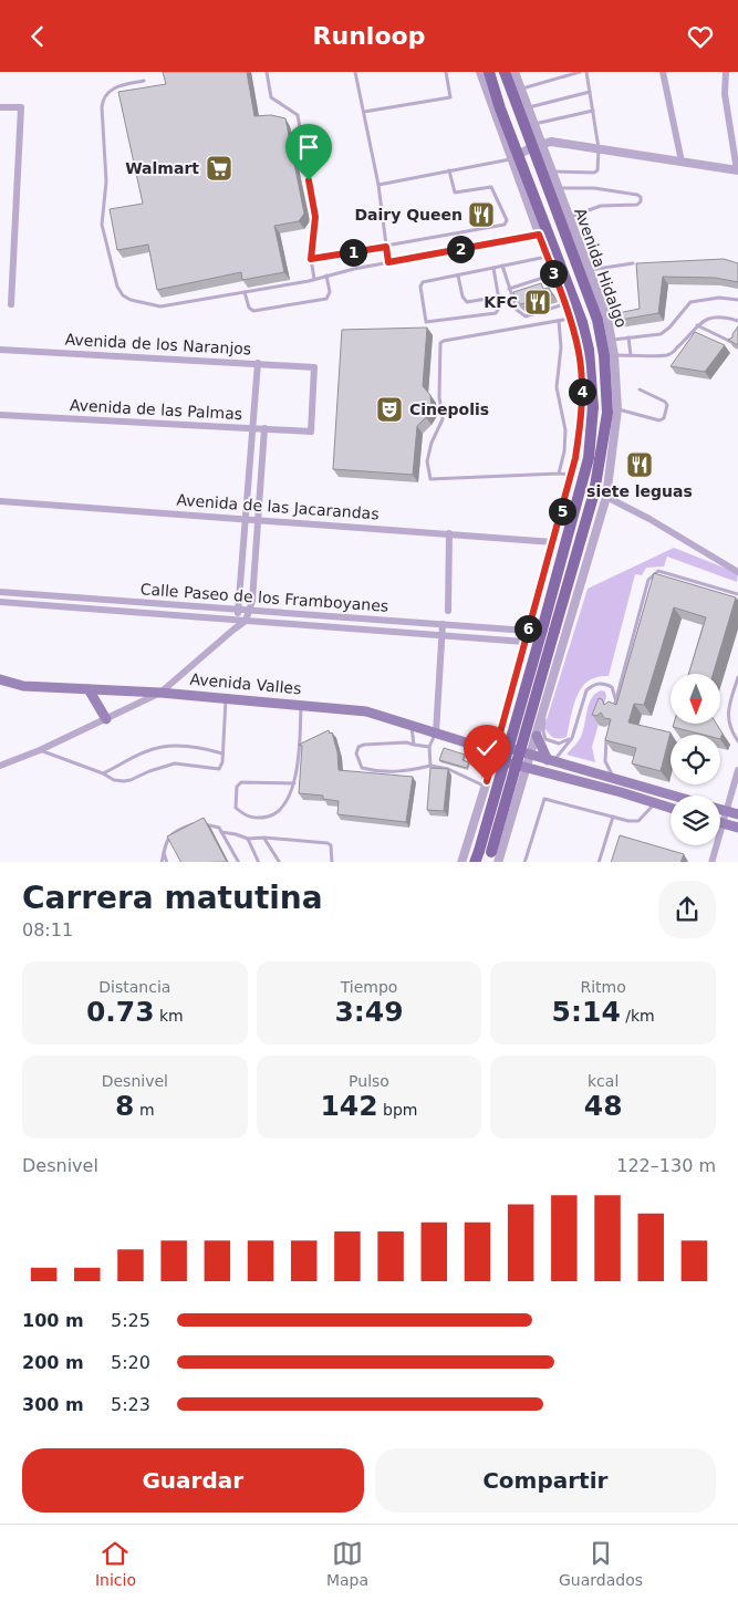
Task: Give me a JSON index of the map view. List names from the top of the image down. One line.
{"streets":{"main road":["Avenida Valles"],"street":["Avenida Hidalgo","Avenida de los Naranjos","Avenida de las Palmas","Avenida de las Jacarandas","Calle Paseo de los Framboyanes"]},"crossings":[["Avenida de los Naranjos","Avenida de las Palmas"]],"places":{"supermarket":["Walmart"],"restaurant":["Dairy Queen","KFC","siete leguas"],"theatre":["Cinepolis"]},"north":"bottom","page":{"header":"Runloop","pins":["2","1","3","4","5","6"],"heading":["Carrera matutina","08:11"],"stats":[["Distancia","0.73 km"],["Tiempo","3:49"],["Ritmo","5:14 /km"],["Desnivel","8 m"],["Pulso","142 bpm"],["kcal","48"]],"chart":["Desnivel","122–130 m"],"list":[{"name":"100 m","note":"5:25"},{"name":"200 m","note":"5:20"},{"name":"300 m","note":"5:23"}],"buttons":["Guardar","Compartir"],"tabs":["Inicio","Mapa","Guardados"]}}
